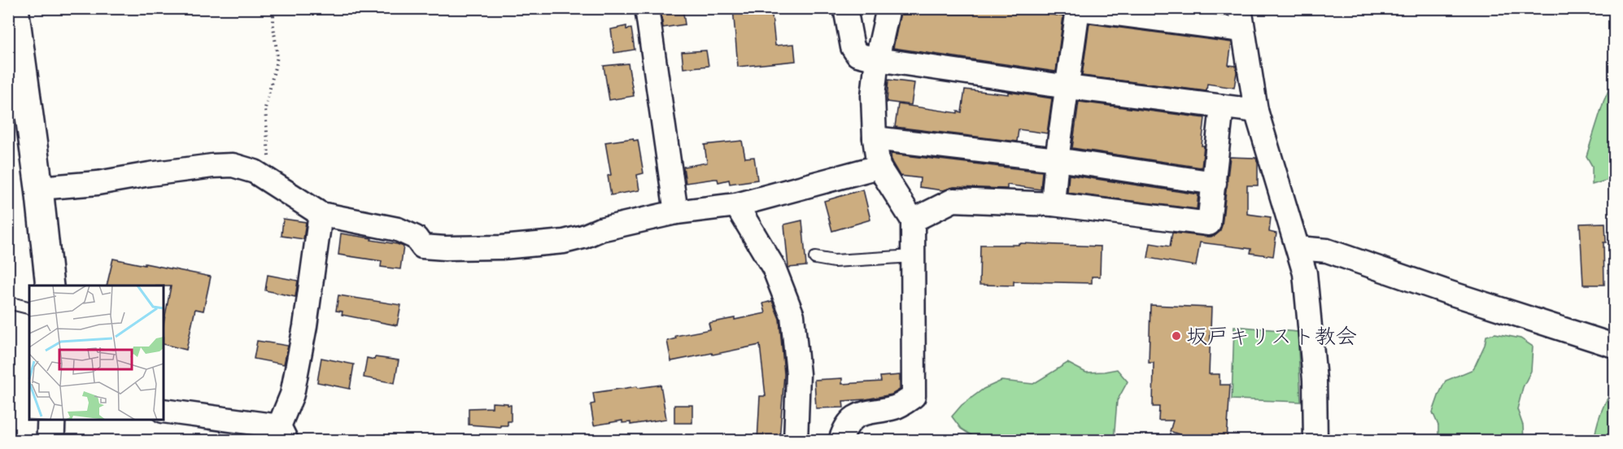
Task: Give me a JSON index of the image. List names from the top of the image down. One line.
{"places":["坂戸キリスト教会"]}
